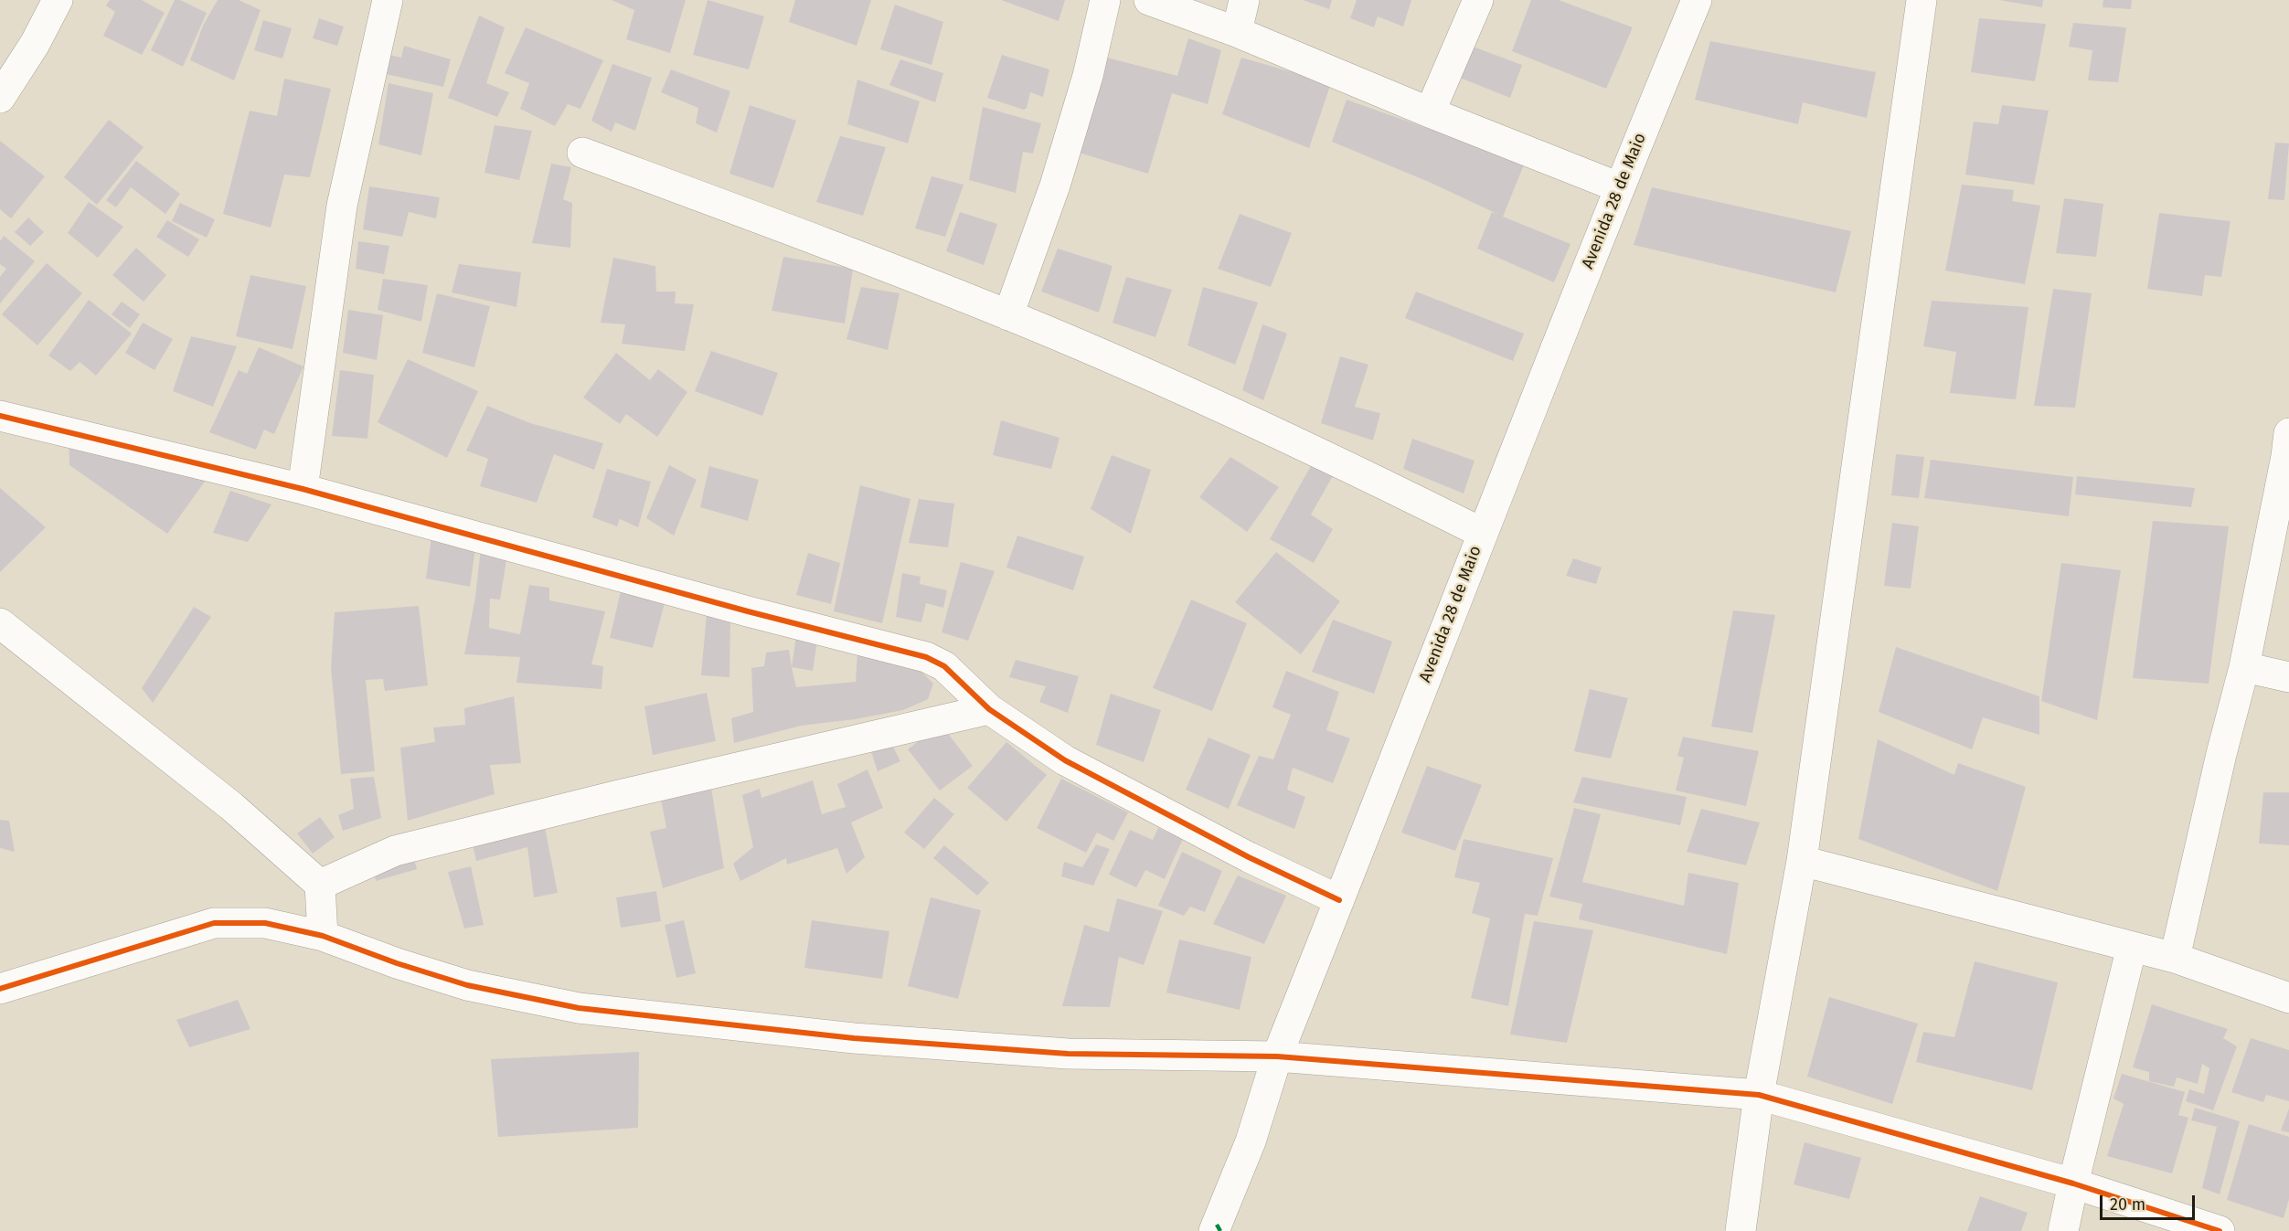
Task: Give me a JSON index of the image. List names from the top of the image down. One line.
{"streets":{"street":["Avenida 28 de Maio"]},"scale_bar":"20 m"}
